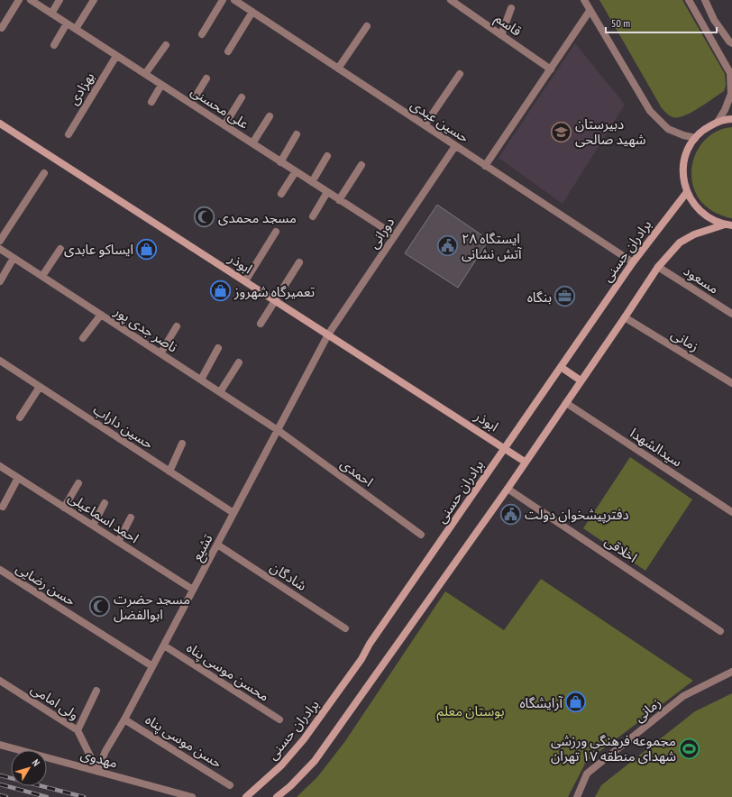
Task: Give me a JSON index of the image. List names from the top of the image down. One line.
{"streets":{"main road":["برادران حسنی","ابوذر"],"street":["قاسم","بهزادی","علی محسنی","حسین عبدی","دورانی","مسعود","ناصر جدی پور","زمانی","حسین داراب","سیدالشهدا","احمدی","احمد اسماعیلی","تشیع","اخلاقی","شادگان","حسن رضایی","محسن موسی پناه","ولی امامی","حسن موسی پناه","مهدوی"]},"crossings":[["بهزادی","علی محسنی"],["علی محسنی","دورانی"],["حسین عبدی","دورانی"],["حسین عبدی","برادران حسنی"],["دورانی","ابوذر"],["دورانی","تشیع"],["برادران حسنی","ابوذر"],["ابوذر","تشیع"],["ناصر جدی پور","احمدی"],["ناصر جدی پور","تشیع"],["حسین داراب","تشیع"],["احمدی","تشیع"],["احمد اسماعیلی","تشیع"],["تشیع","شادگان"],["تشیع","حسن رضایی"],["تشیع","محسن موسی پناه"],["تشیع","ولی امامی"],["تشیع","حسن موسی پناه"],["تشیع","مهدوی"],["ولی امامی","مهدوی"]],"parks":["بوستان معلم"],"places":{"school or university":["دبیرستان شهید صالحی"],"mosque":["مسجد محمدی","مسجد حضرت ابوالفضل"],"public building":["ایستگاه ۲۸ آتش نشانی","دفترپیشخوان دولت"],"shop":["ایساکو عابدی","تعمیرگاه شهروز","آرایشگاه"],"office":["بنگاه"],"sports":["مجموعه فرهنگی ورزشی شهدای منطقه ۱۷ تهران"]},"scale_bar":"50 m","north":"top right"}
